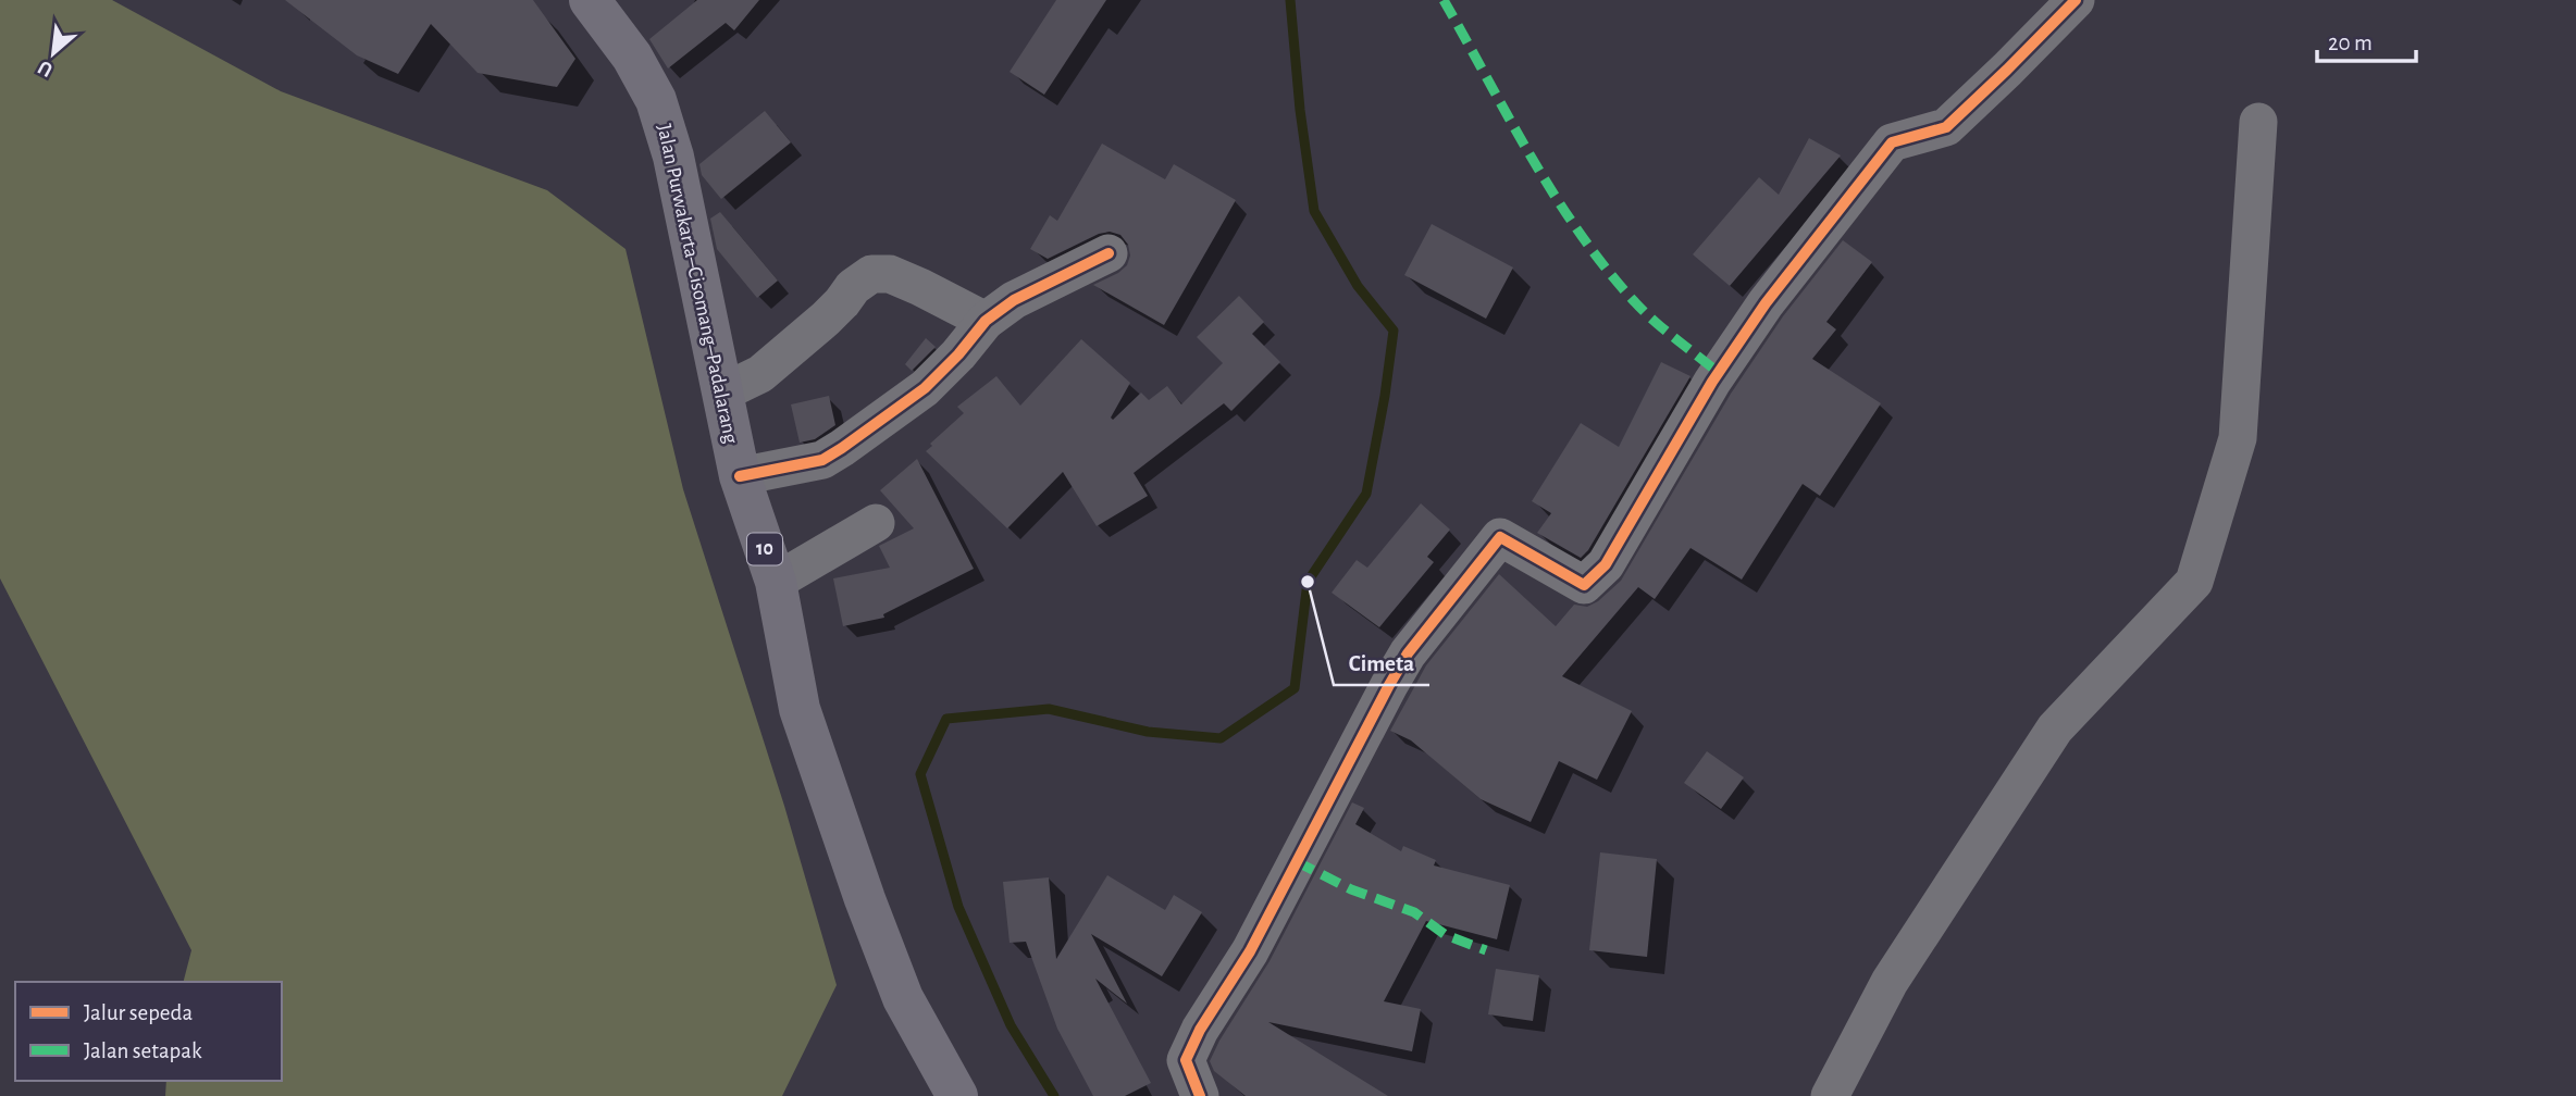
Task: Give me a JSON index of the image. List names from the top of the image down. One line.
{"streets":{"highway":["Jalan Purwakarta–Cisomang–Padalarang","10"]},"places":["Cimeta"],"legend":["Jalur sepeda","Jalan setapak"],"scale_bar":"20 m","north":"bottom left"}
